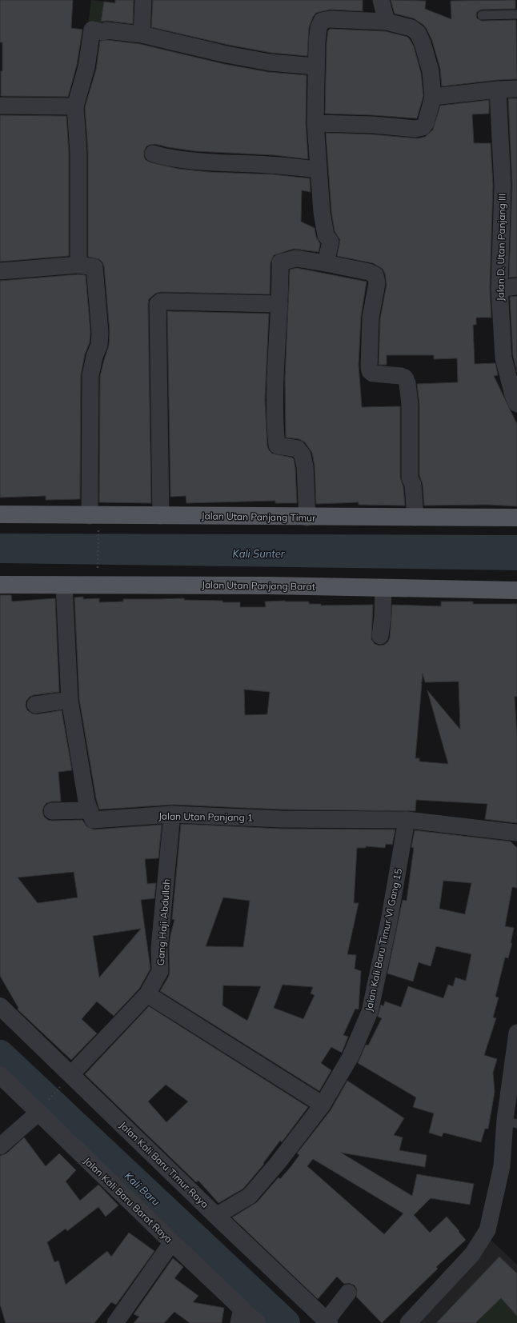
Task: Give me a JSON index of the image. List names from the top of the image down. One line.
{"streets":{"main road":["Jalan Utan Panjang Timur","Jalan Utan Panjang Barat"],"street":["Jalan D. Utan Panjang III","Jalan Utan Panjang 1","Gang Haji Abdullah","Jalan Kali Baru Timur VI Gang 15","Jalan Kali Baru Timur Raya","Jalan Kali Baru Barat Raya"]},"crossings":[["Jalan Utan Panjang Barat","Jalan Utan Panjang 1"],["Jalan Utan Panjang 1","Gang Haji Abdullah"],["Jalan Utan Panjang 1","Jalan Kali Baru Timur VI Gang 15"],["Gang Haji Abdullah","Jalan Kali Baru Timur Raya"],["Jalan Kali Baru Timur VI Gang 15","Jalan Kali Baru Timur Raya"]],"water":["Kali Sunter","Kali Baru"]}
